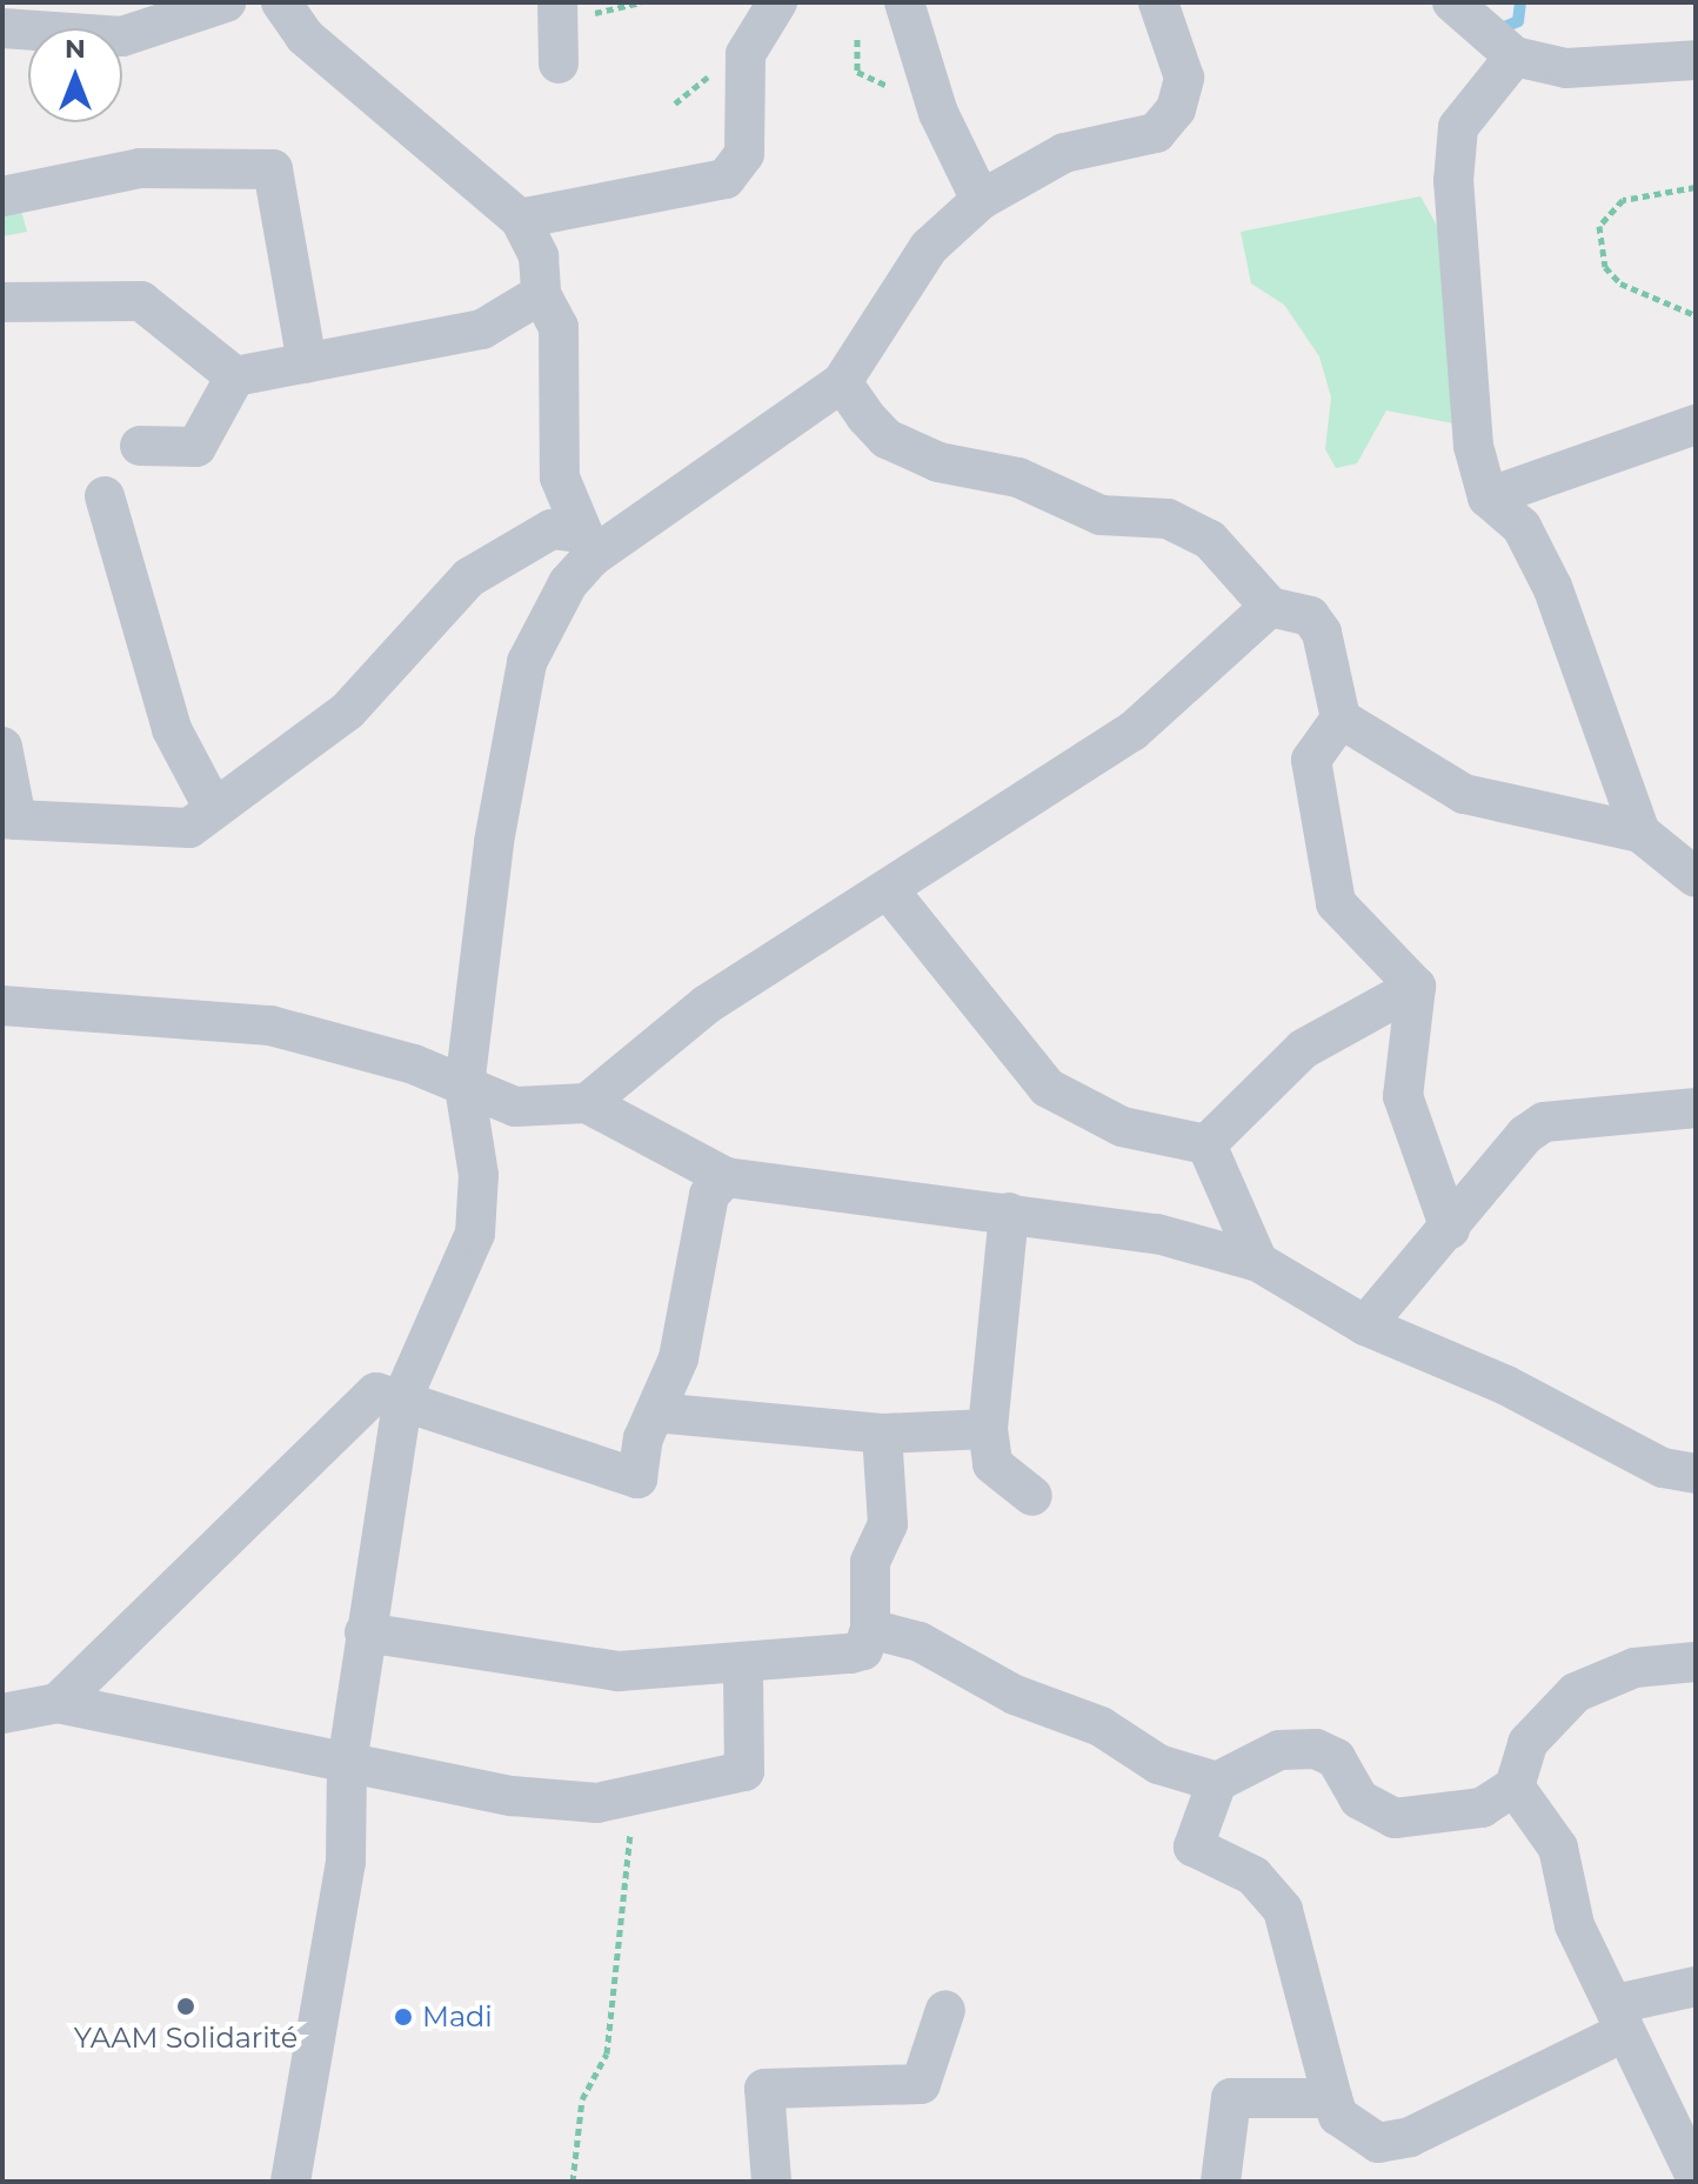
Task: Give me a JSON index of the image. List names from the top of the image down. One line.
{"places":["YAAM Solidarité","Madi"],"north":"top"}
